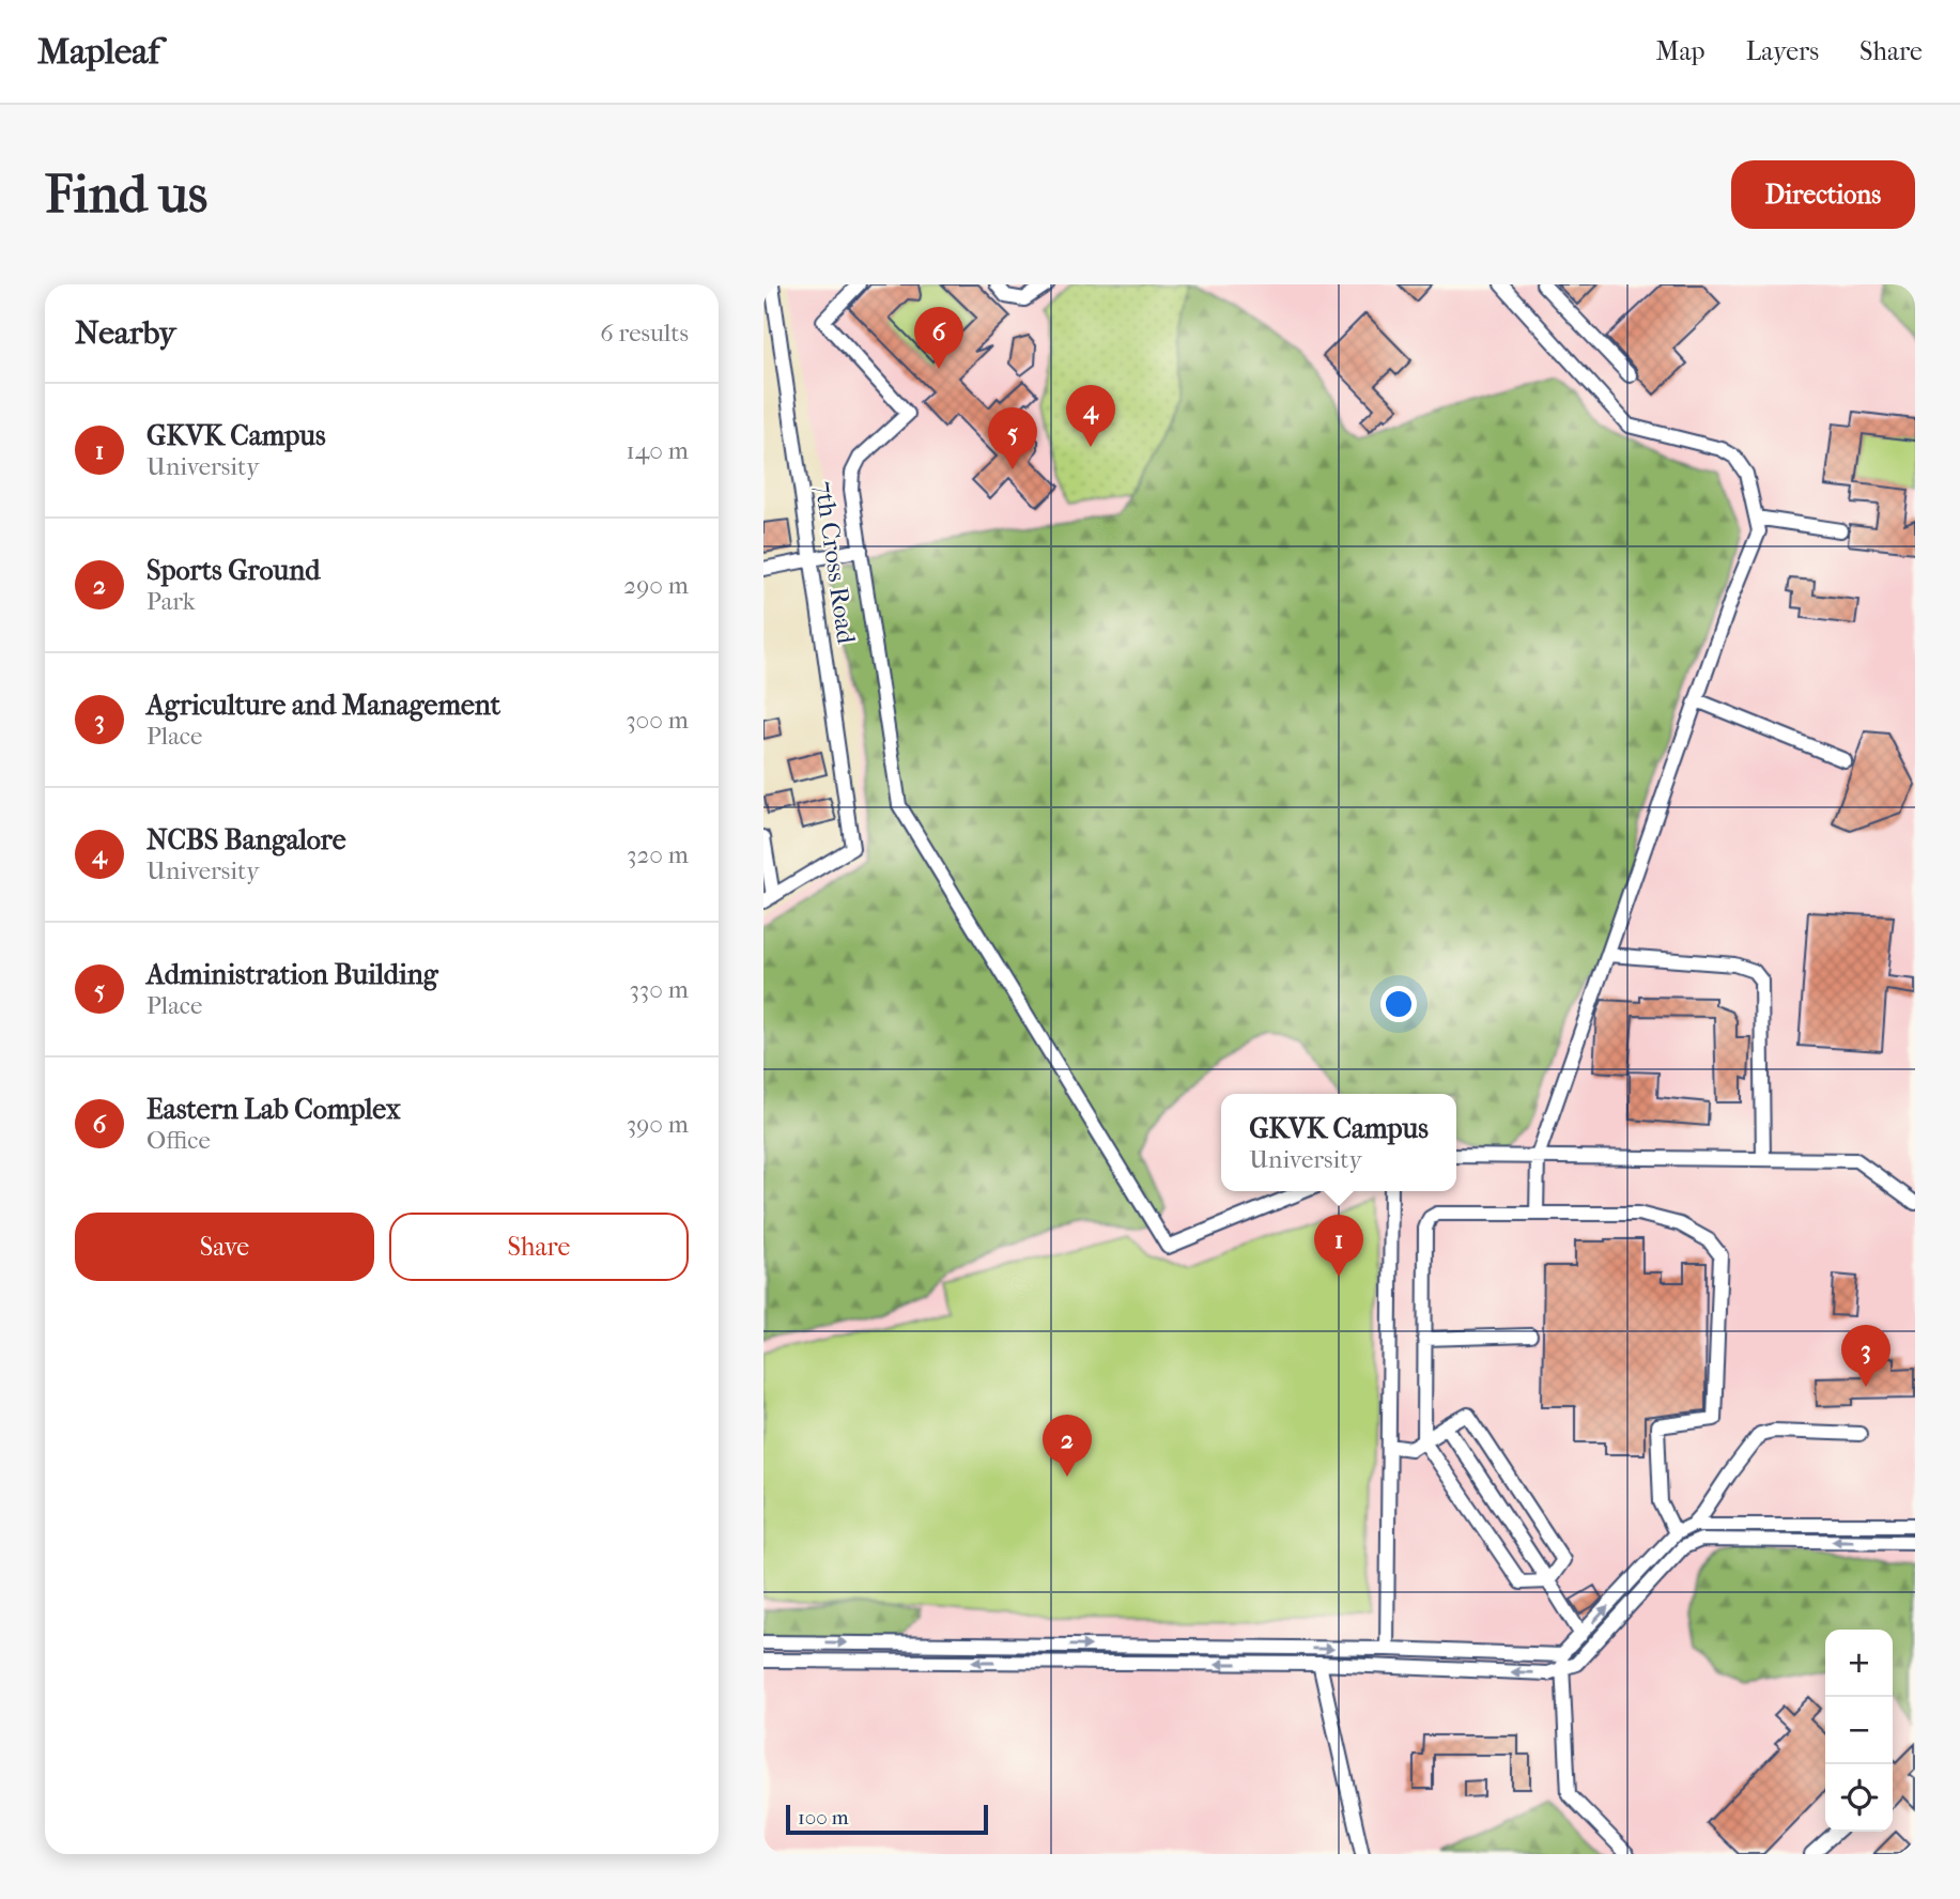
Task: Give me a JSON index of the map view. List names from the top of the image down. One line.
{"streets":{"street":["7th Cross Road"]},"scale_bar":"100 m","page":{"header":"Mapleaf","nav":["Map","Layers","Share"],"buttons":["Directions",["Save","Share"]],"title":"Find us","heading":["Nearby","6 results"],"pins":["6","4","5","1","3","2"],"list":[{"mark":"1","name":"GKVK Campus","note":"University","value":"140 m"},{"mark":"2","name":"Sports Ground","note":"Park","value":"290 m"},{"mark":"3","name":"Agriculture and Management","note":"Place","value":"300 m"},{"mark":"4","name":"NCBS Bangalore","note":"University","value":"320 m"},{"mark":"5","name":"Administration Building","note":"Place","value":"330 m"},{"mark":"6","name":"Eastern Lab Complex","note":"Office","value":"390 m"}],"popup":["GKVK Campus","University"],"map_buttons":["+","−"],"scale":"100 m"}}
